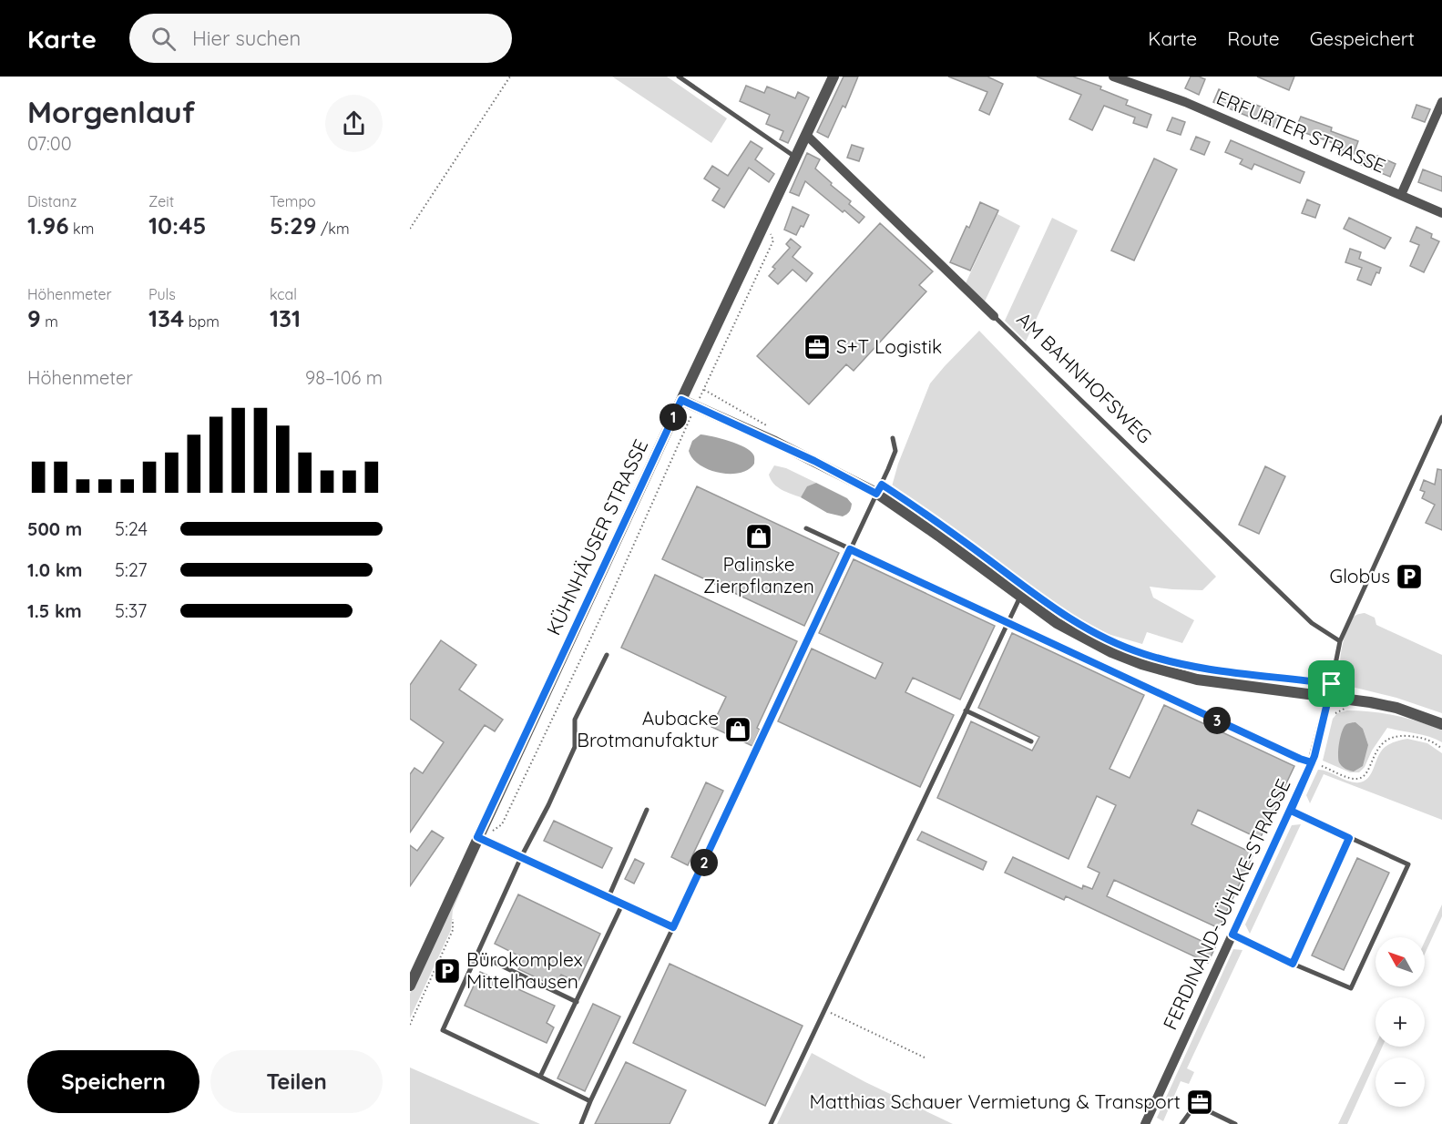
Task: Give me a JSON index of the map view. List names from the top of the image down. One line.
{"streets":{"street":["ERFURTER STRASSE","AM BAHNHOFSWEG","KÜHNHÄUSER STRASSE","FERDINAND-JÜHLKE-STRASSE"]},"crossings":[["AM BAHNHOFSWEG","KÜHNHÄUSER STRASSE"]],"places":{"office":["S+T Logistik","Matthias Schauer Vermietung & Transport"],"shop":["Palinske Zierpflanzen","Aubacke Brotmanufaktur"],"parking":["Globus","Bürokomplex Mittelhausen"]},"north":"top left","page":{"header":"Karte","search":"Hier suchen","nav":["Karte","Route","Gespeichert"],"heading":["Morgenlauf","07:00"],"stats":[["Distanz","1.96 km"],["Zeit","10:45"],["Tempo","5:29 /km"],["Höhenmeter","9 m"],["Puls","134 bpm"],["kcal","131"]],"chart":["Höhenmeter","98–106 m"],"pins":["1","3","2"],"list":[{"name":"500 m","note":"5:24"},{"name":"1.0 km","note":"5:27"},{"name":"1.5 km","note":"5:37"}],"map_buttons":["+","−"],"buttons":["Speichern","Teilen"]}}
